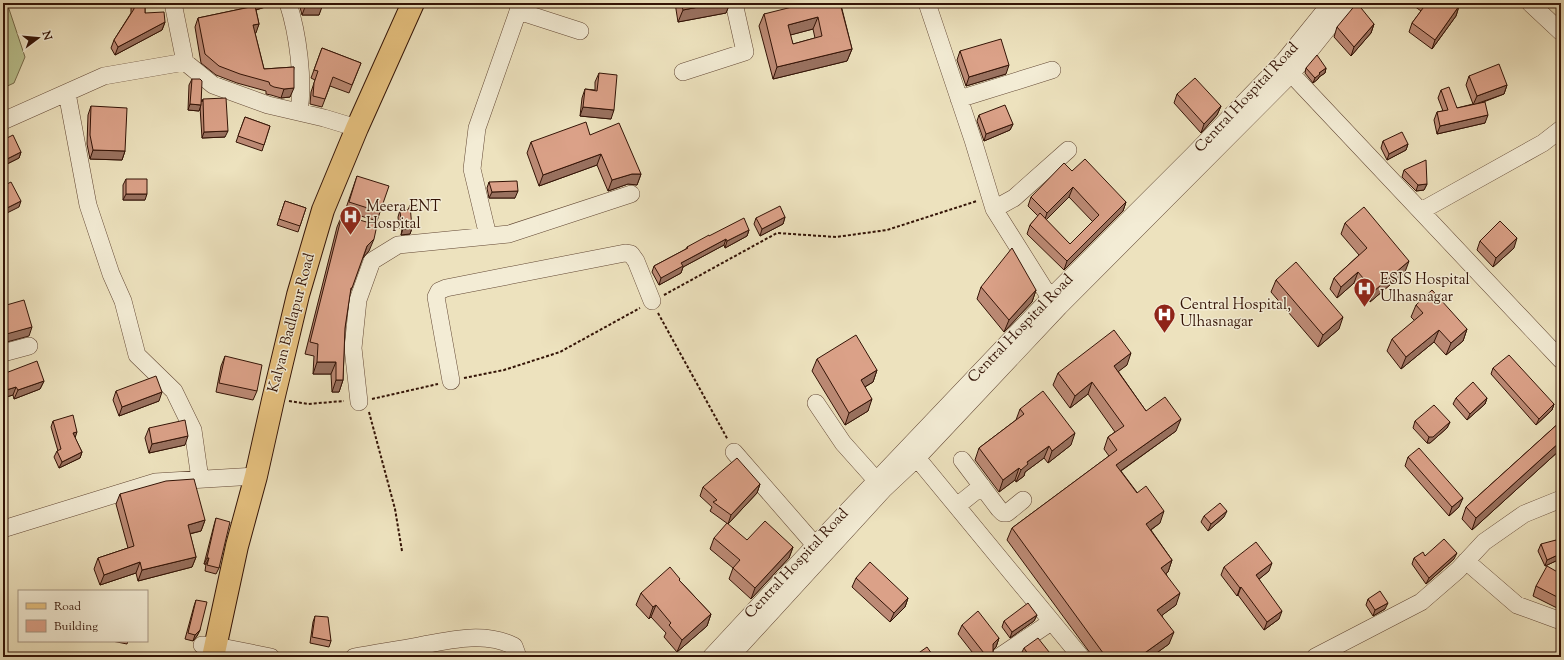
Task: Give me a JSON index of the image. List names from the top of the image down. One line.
{"streets":{"main road":["Kalyan Badlapur Road"],"street":["Central Hospital Road"]},"places":{"hospital":["Meera ENT Hospital","ESIS Hospital Ulhasnagar","Central Hospital, Ulhasnagar"]},"legend":["Road","Building"],"north":"right"}
